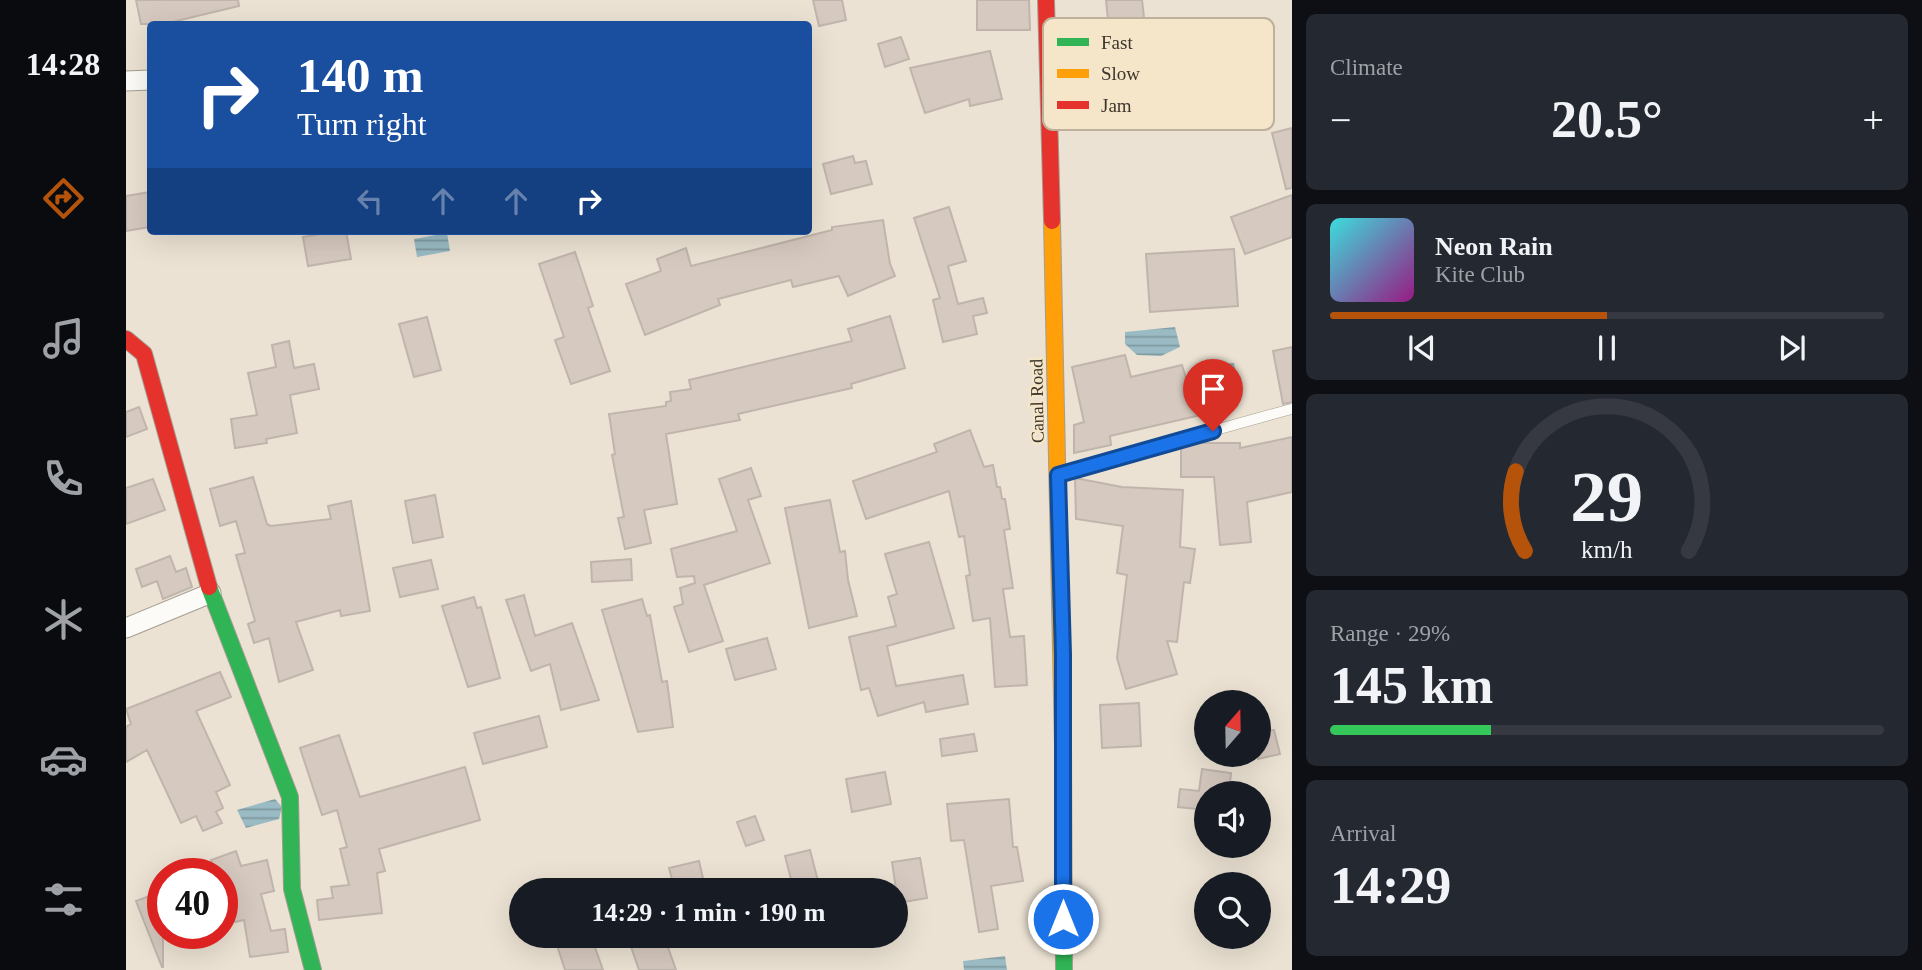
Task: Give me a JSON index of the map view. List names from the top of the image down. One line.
{"streets":{"street":["Canal Road"]},"legend":["Fast","Slow","Jam"],"north":"top","page":{"tabs":"14:28","tile":["Climate",["Range · 29%","145 km"],["Arrival","14:29"]],"turn":["140 m","Turn right"],"heat":["−","20.5°","+"],"song":["Neon Rain","Kite Club"],"limit":"40","trip":"14:29 · 1 min · 190 m","gauge":["29","km/h"]}}
